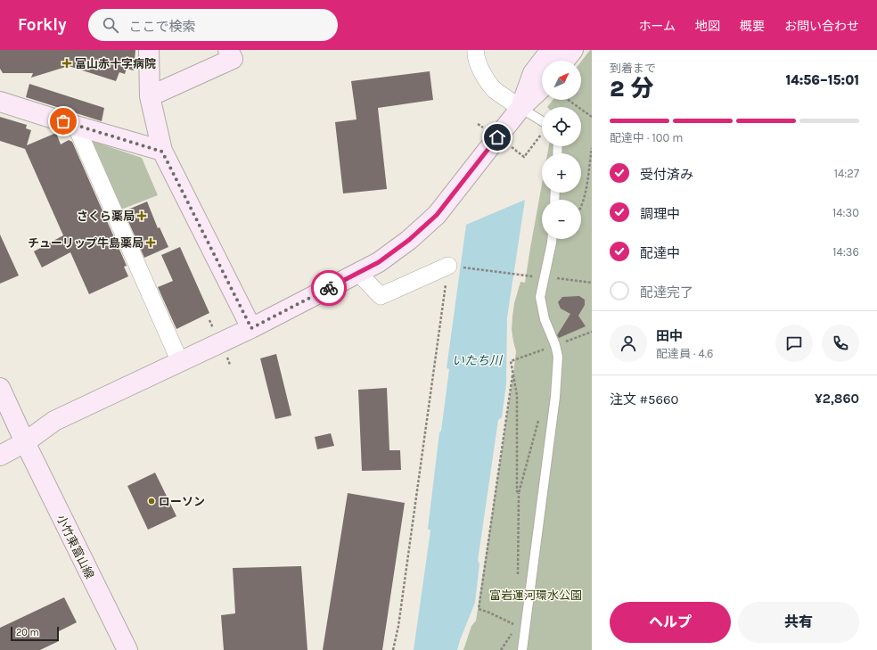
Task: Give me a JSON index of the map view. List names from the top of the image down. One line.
{"streets":{"street":["小竹東富山線"]},"water":["いたち川"],"parks":["富岩運河環水公園"],"places":{"health":["富山赤十字病院","さくら薬局","チューリップ牛島薬局"],"other":["ローソン"]},"scale_bar":"20 m","north":"top right","page":{"header":"Forkly","search":"ここで検索","nav":["ホーム","地図","概要","お問い合わせ"],"heading":["2 分","到着まで","14:56–15:01"],"panel":["田中","配達員 · 4.6","注文 #5660","¥2,860"],"map_buttons":["+","−"],"bar":"配達中 · 100 m","list":[["受付済み","14:27"],["調理中","14:30"],["配達中","14:36"],"配達完了"],"buttons":["ヘルプ","共有"],"scale":"20 m"}}
